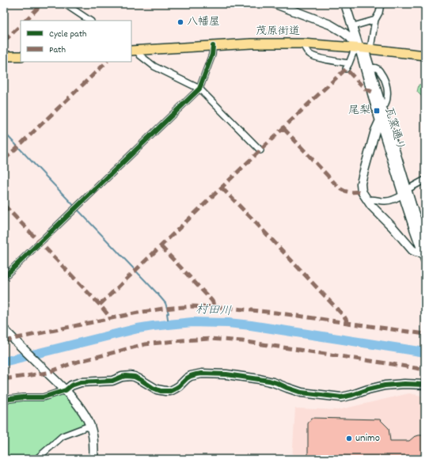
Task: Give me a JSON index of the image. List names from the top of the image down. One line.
{"streets":{"main road":["茂原街道"],"street":["瓦窯通り"]},"crossings":[["茂原街道","瓦窯通り"]],"water":["村田川"],"places":{"other":["八幡屋","unimo"],"transit":["尾梨"]},"legend":["Cycle path","Path"]}
